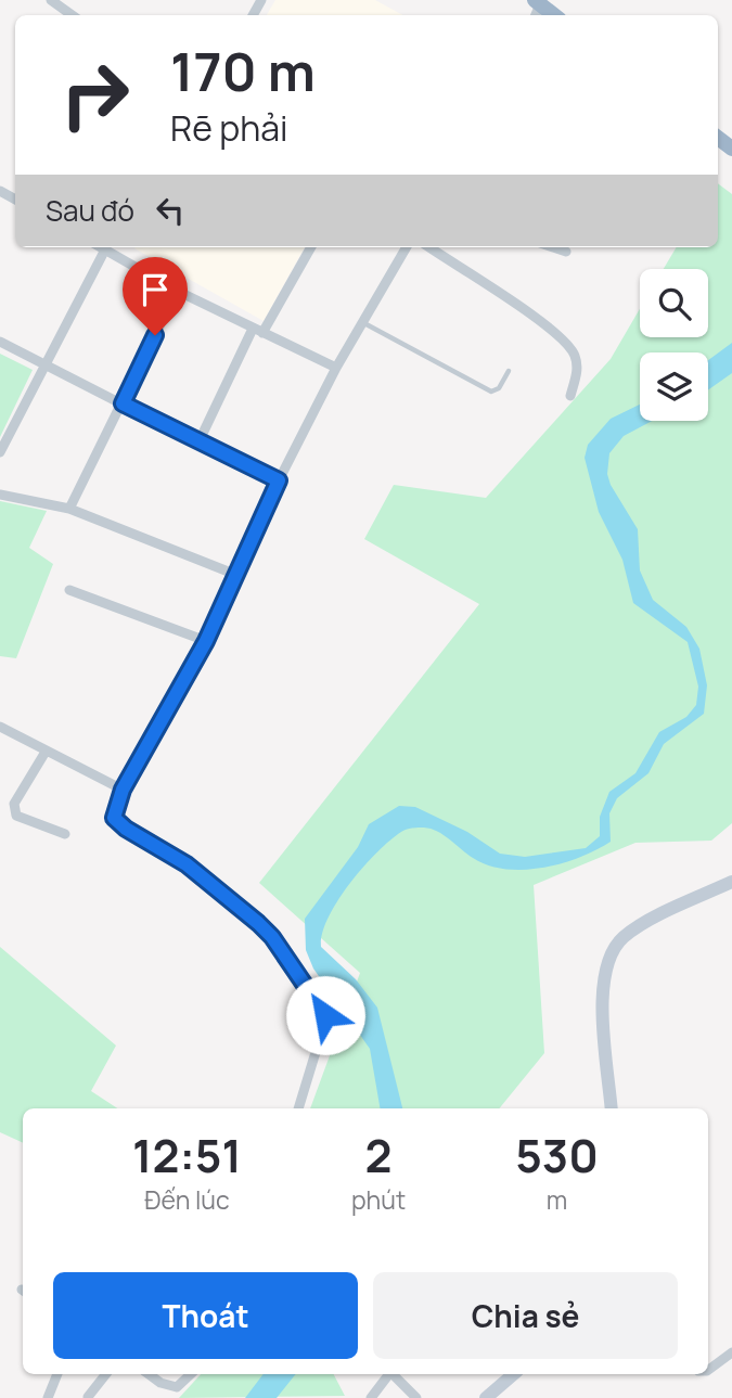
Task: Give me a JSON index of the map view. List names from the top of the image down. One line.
{"page":{"turn":["170 m","Rẽ phải"],"then":"Sau đó","eta":["12:51","Đến lúc","2","phút","530","m"],"buttons":["Thoát","Chia sẻ"]}}
